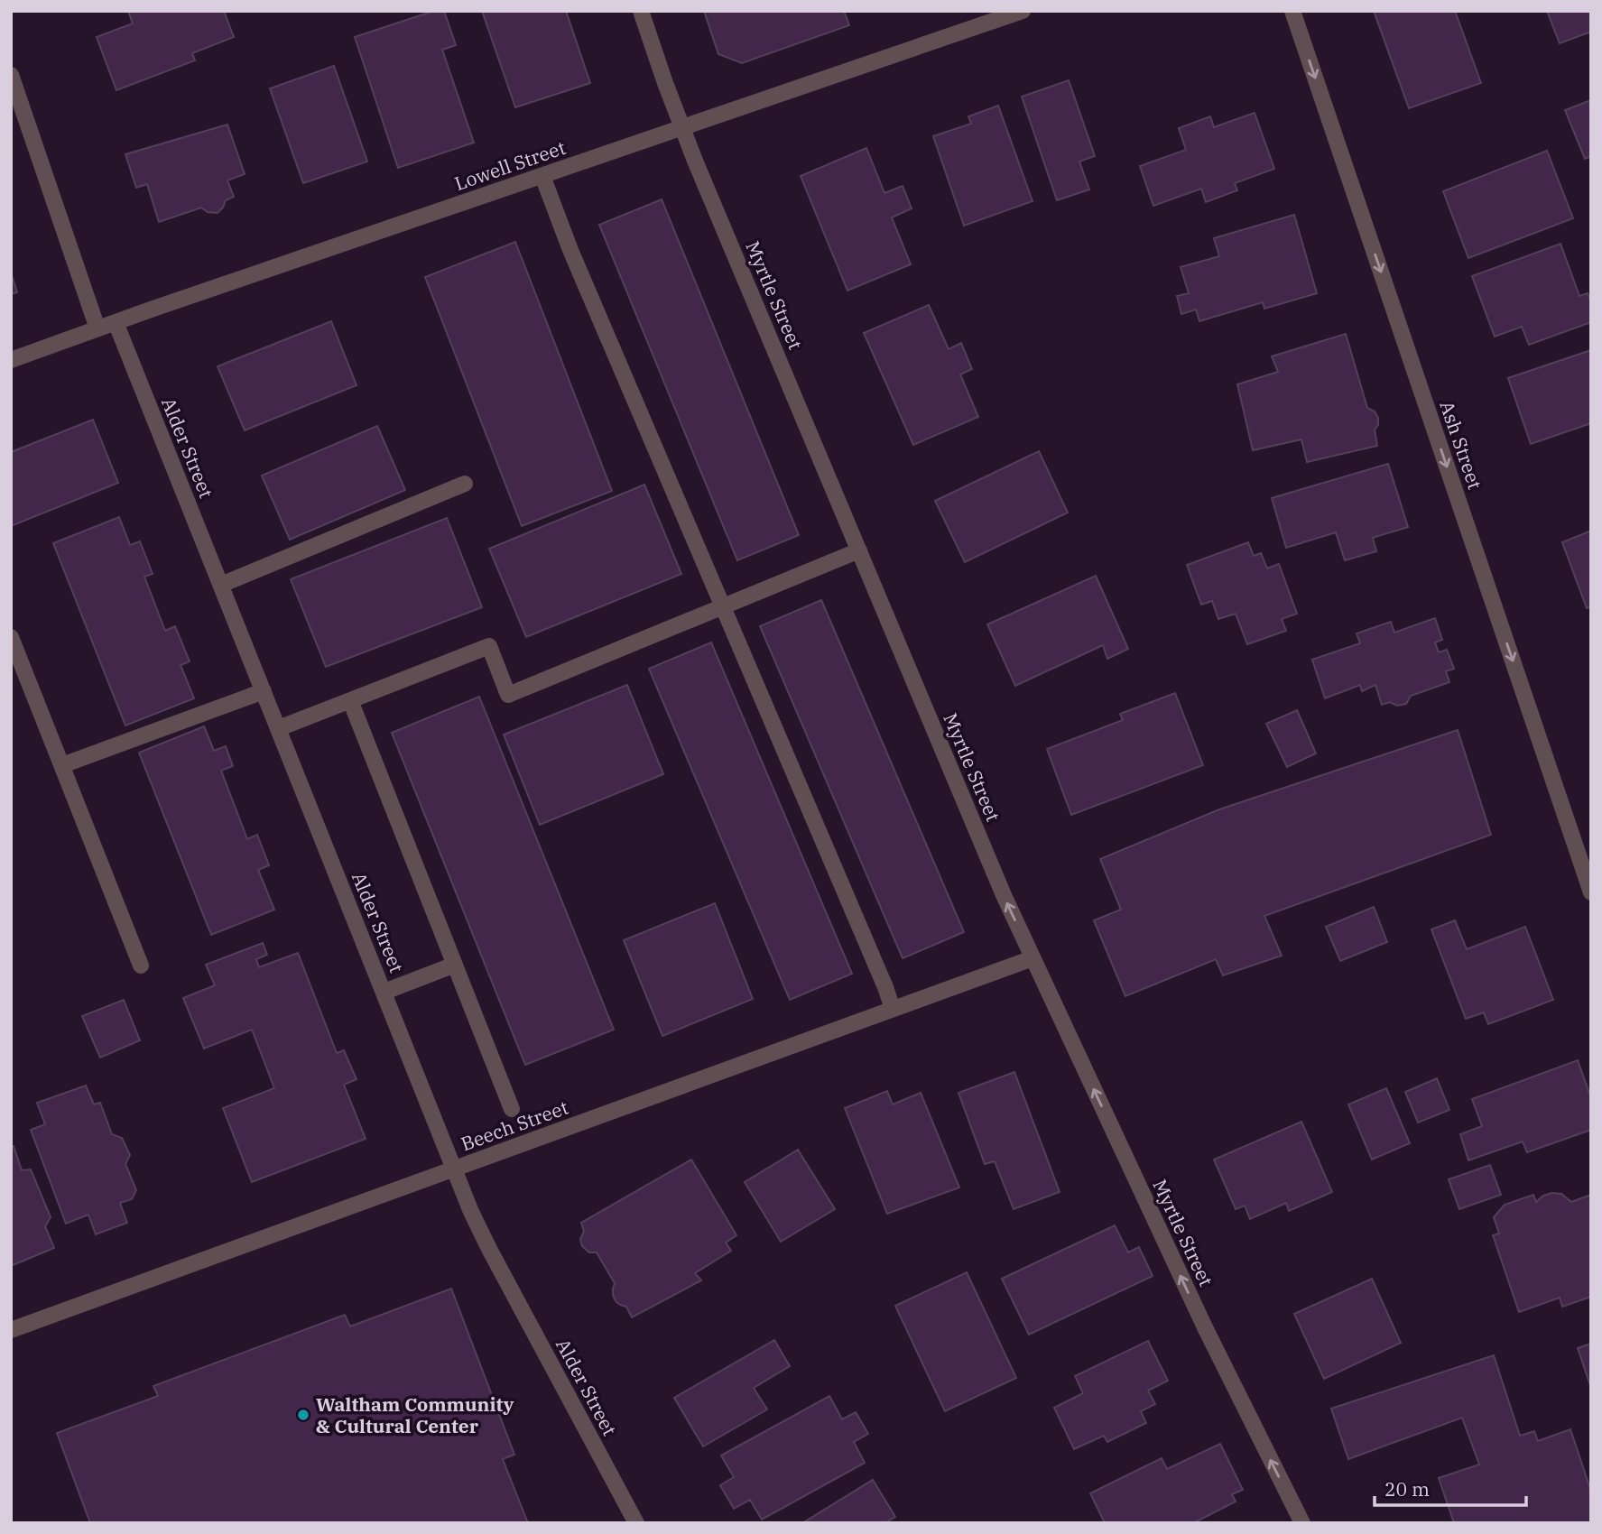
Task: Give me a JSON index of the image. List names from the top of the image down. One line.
{"streets":{"street":["Lowell Street","Myrtle Street","Ash Street","Alder Street","Beech Street"]},"crossings":[["Lowell Street","Myrtle Street"],["Lowell Street","Alder Street"],["Myrtle Street","Beech Street"],["Alder Street","Beech Street"]],"one_way":["Myrtle Street","Ash Street"],"places":["Waltham Community & Cultural Center"],"scale_bar":"20 m"}
